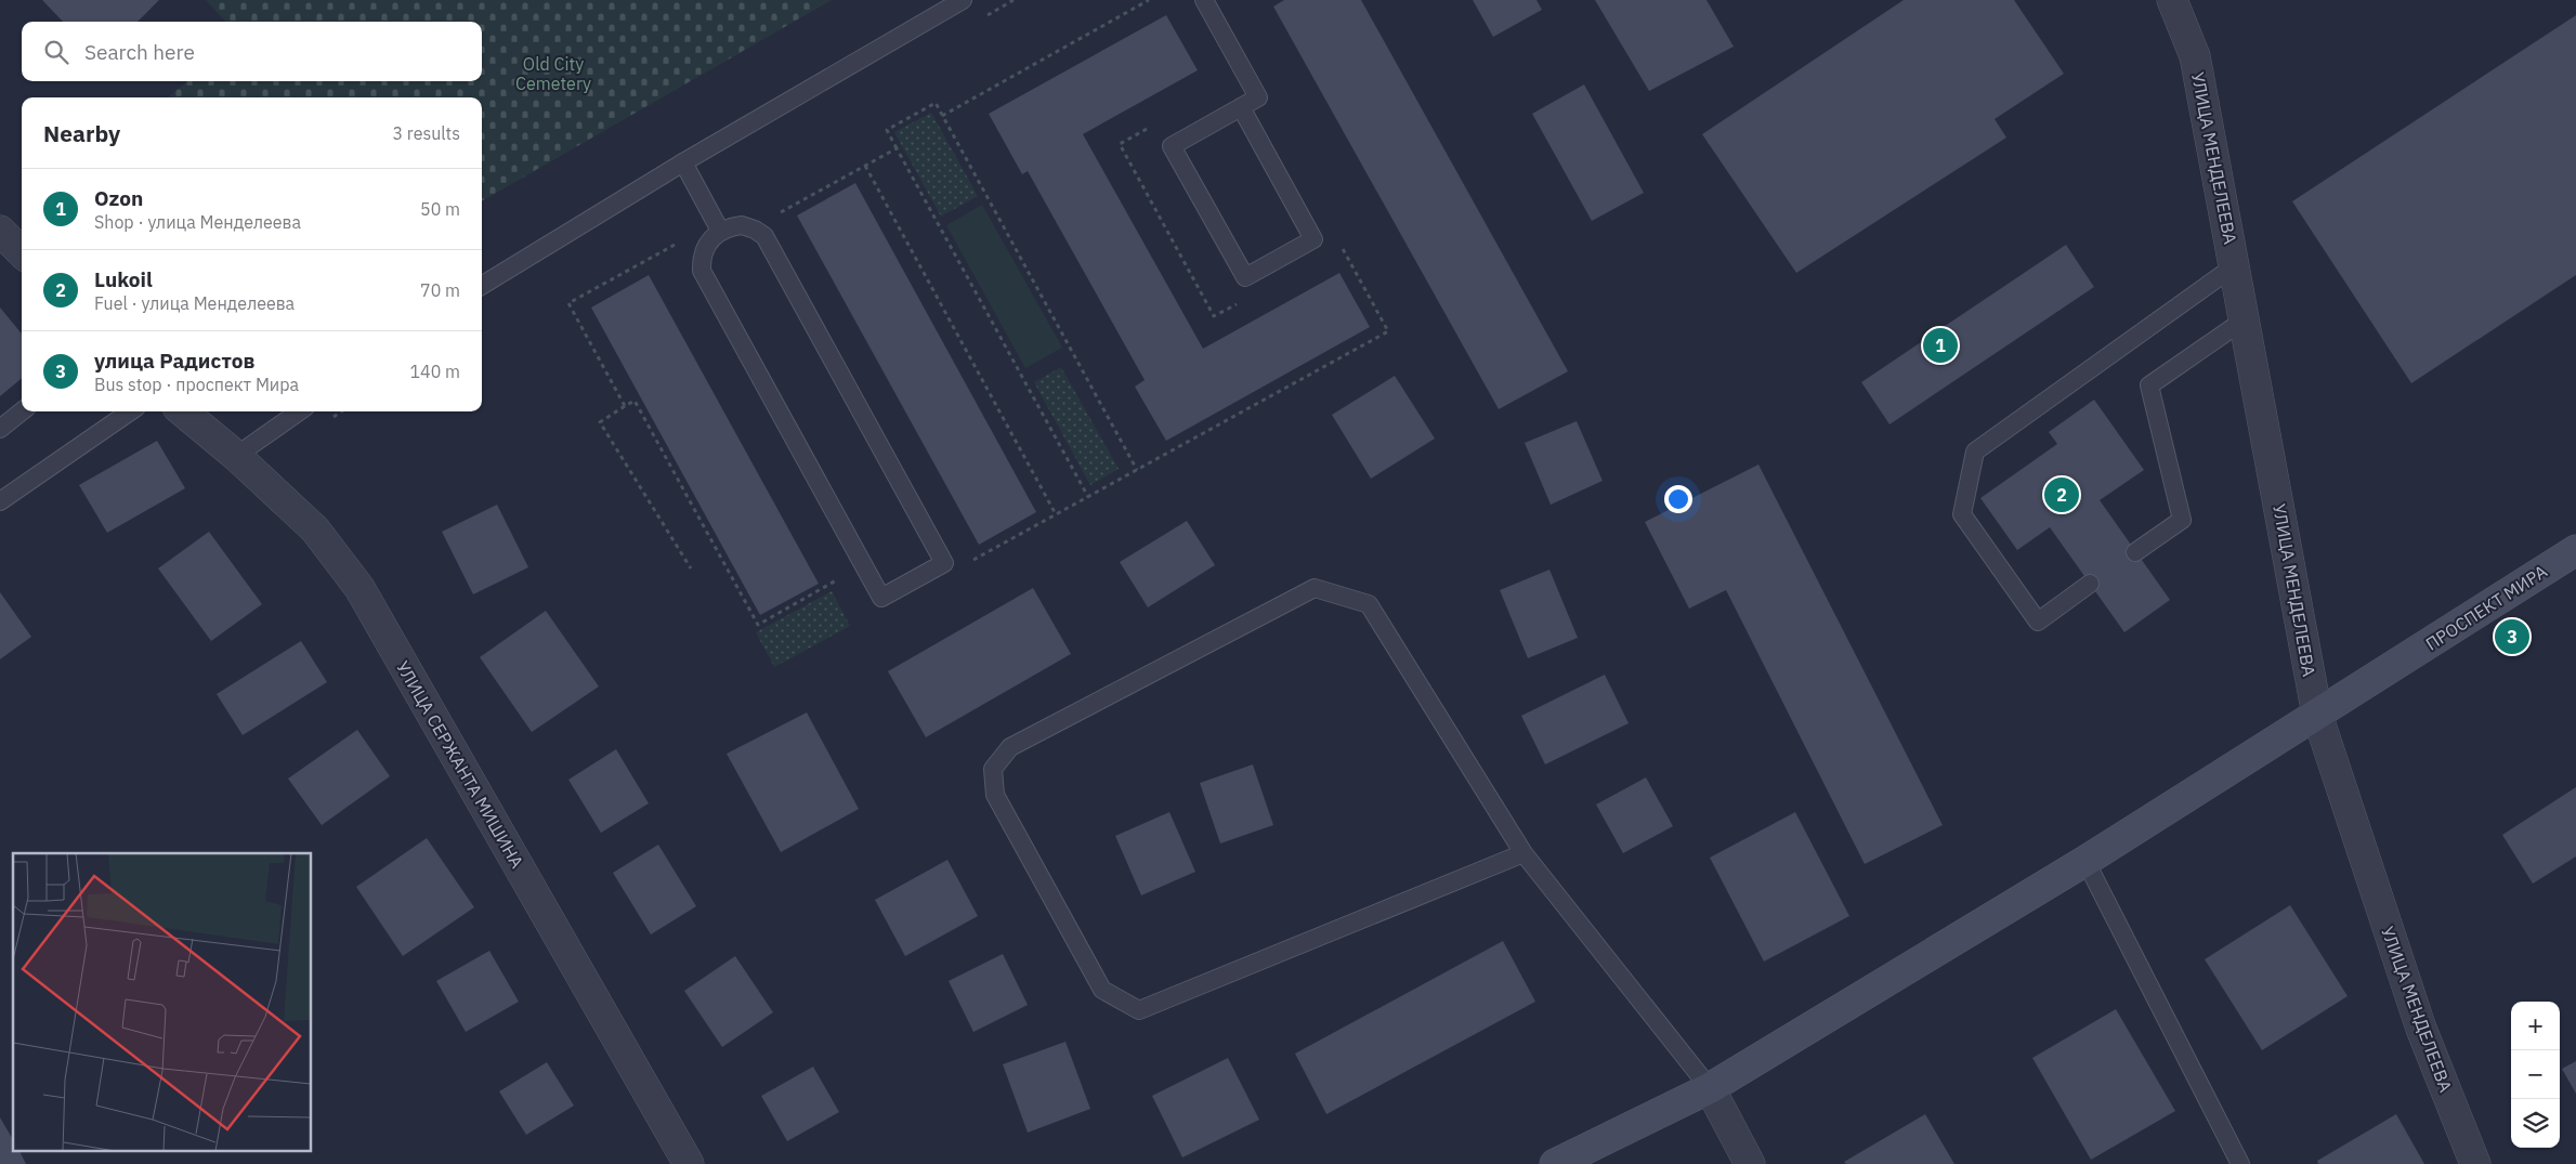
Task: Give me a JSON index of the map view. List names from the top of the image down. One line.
{"streets":{"main road":["ПРОСПЕКТ МИРА"],"street":["УЛИЦА МЕНДЕЛЕЕВА","УЛИЦА СЕРЖАНТА МИШИНА"]},"crossings":[["УЛИЦА МЕНДЕЛЕЕВА","ПРОСПЕКТ МИРА"]],"parks":["Old City Cemetery"],"page":{"search":"Search here","heading":["Nearby","3 results"],"list":[{"mark":"1","name":"Ozon","note":"Shop · улица Менделеева","value":"50 m"},{"mark":"2","name":"Lukoil","note":"Fuel · улица Менделеева","value":"70 m"},{"mark":"3","name":"улица Радистов","note":"Bus stop · проспект Мира","value":"140 m"}],"pins":["1","2","3"],"map_buttons":["+","−"]}}
